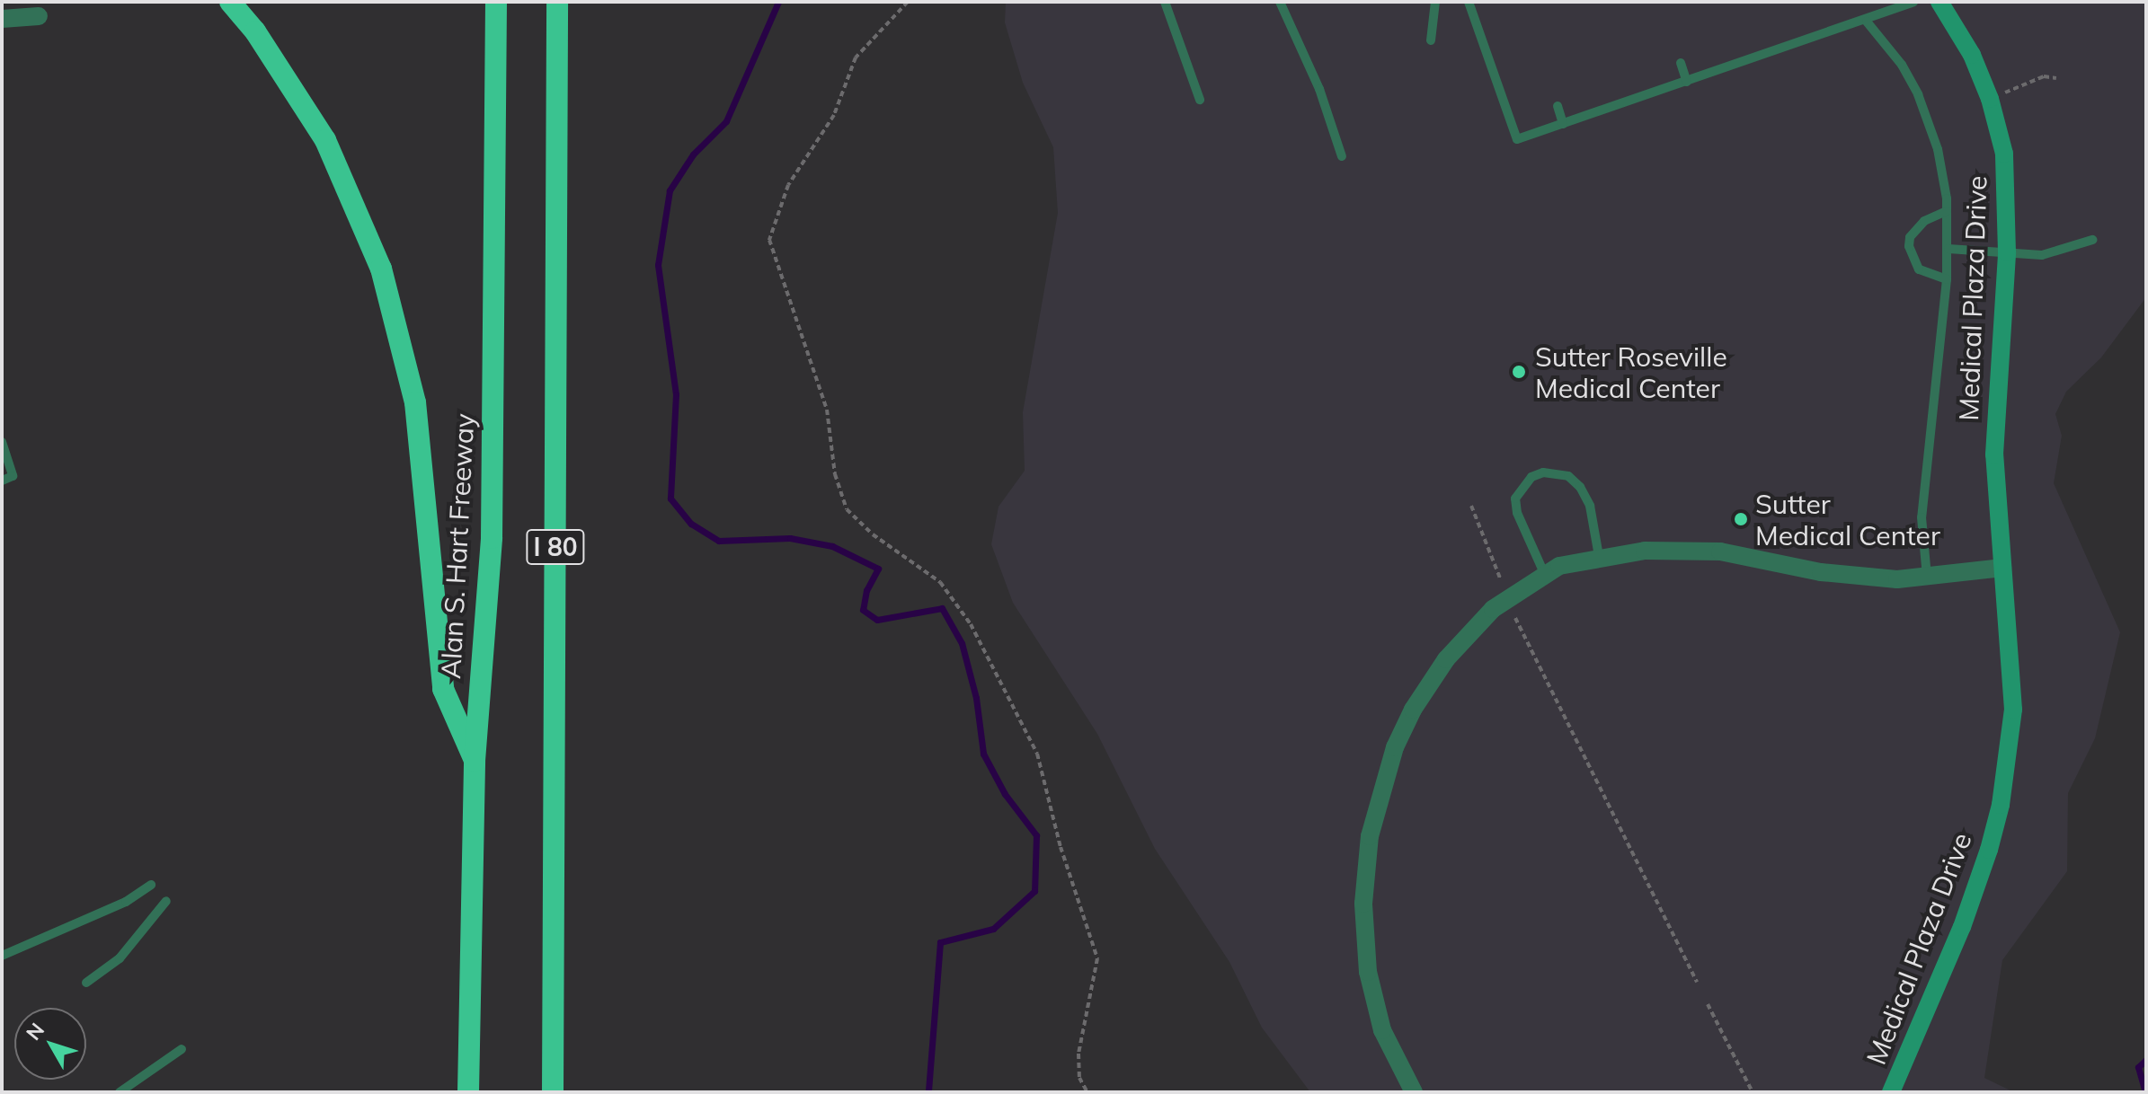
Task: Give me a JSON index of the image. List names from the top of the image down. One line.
{"streets":{"highway":["Alan S. Hart Freeway","I 80"],"street":["Medical Plaza Drive"]},"places":["Sutter Roseville Medical Center","Sutter Medical Center"],"north":"top left"}
